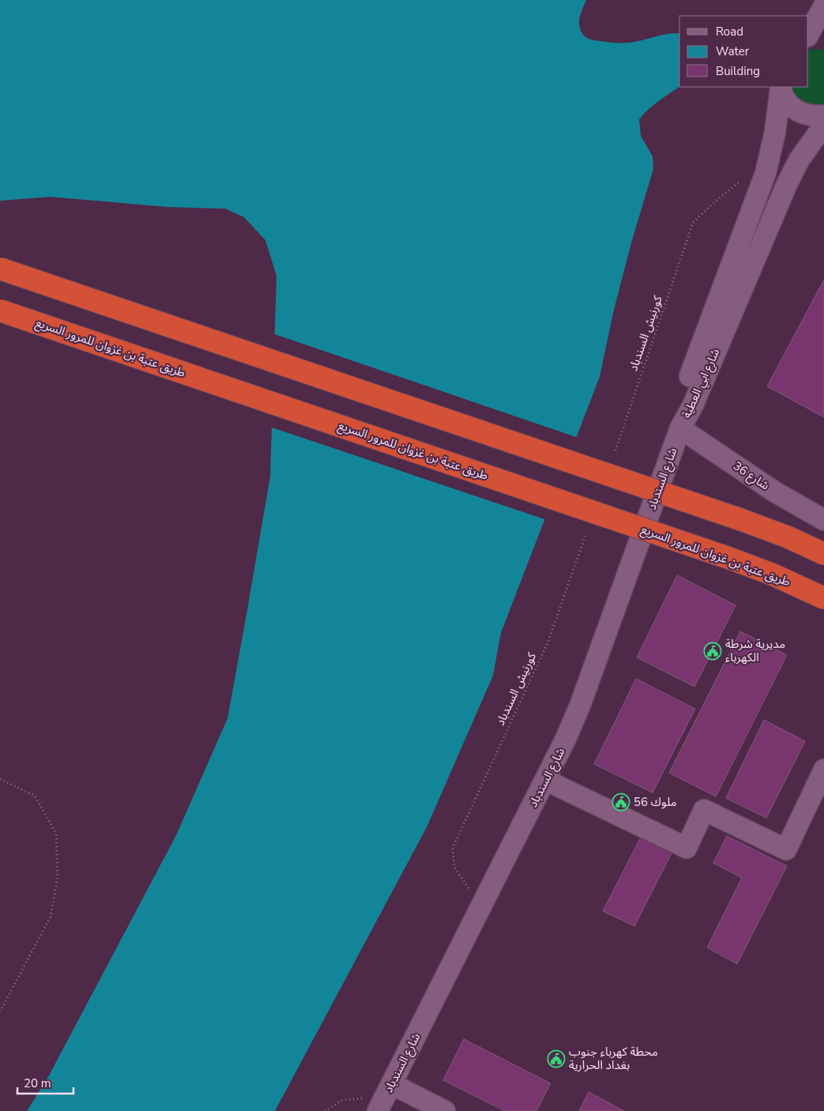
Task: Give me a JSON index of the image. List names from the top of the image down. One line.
{"streets":{"highway":["طريق عتبة بن غزوان للمرور السريع"],"street":["شارع ابي العطية","شارع 36","شارع السندباد"],"path":["كورنيش السندباد"]},"crossings":[["كورنيش السندباد","شارع ابي العطية"],["كورنيش السندباد","شارع السندباد"],["شارع ابي العطية","شارع 36"],["شارع ابي العطية","شارع السندباد"],["شارع 36","شارع السندباد"]],"places":{"public building":["مديرية شرطة الكهرباء","ملوك 56","محطة كهرباء جنوب بغداد الحرارية"]},"legend":["Road","Water","Building"],"scale_bar":"20 m"}
